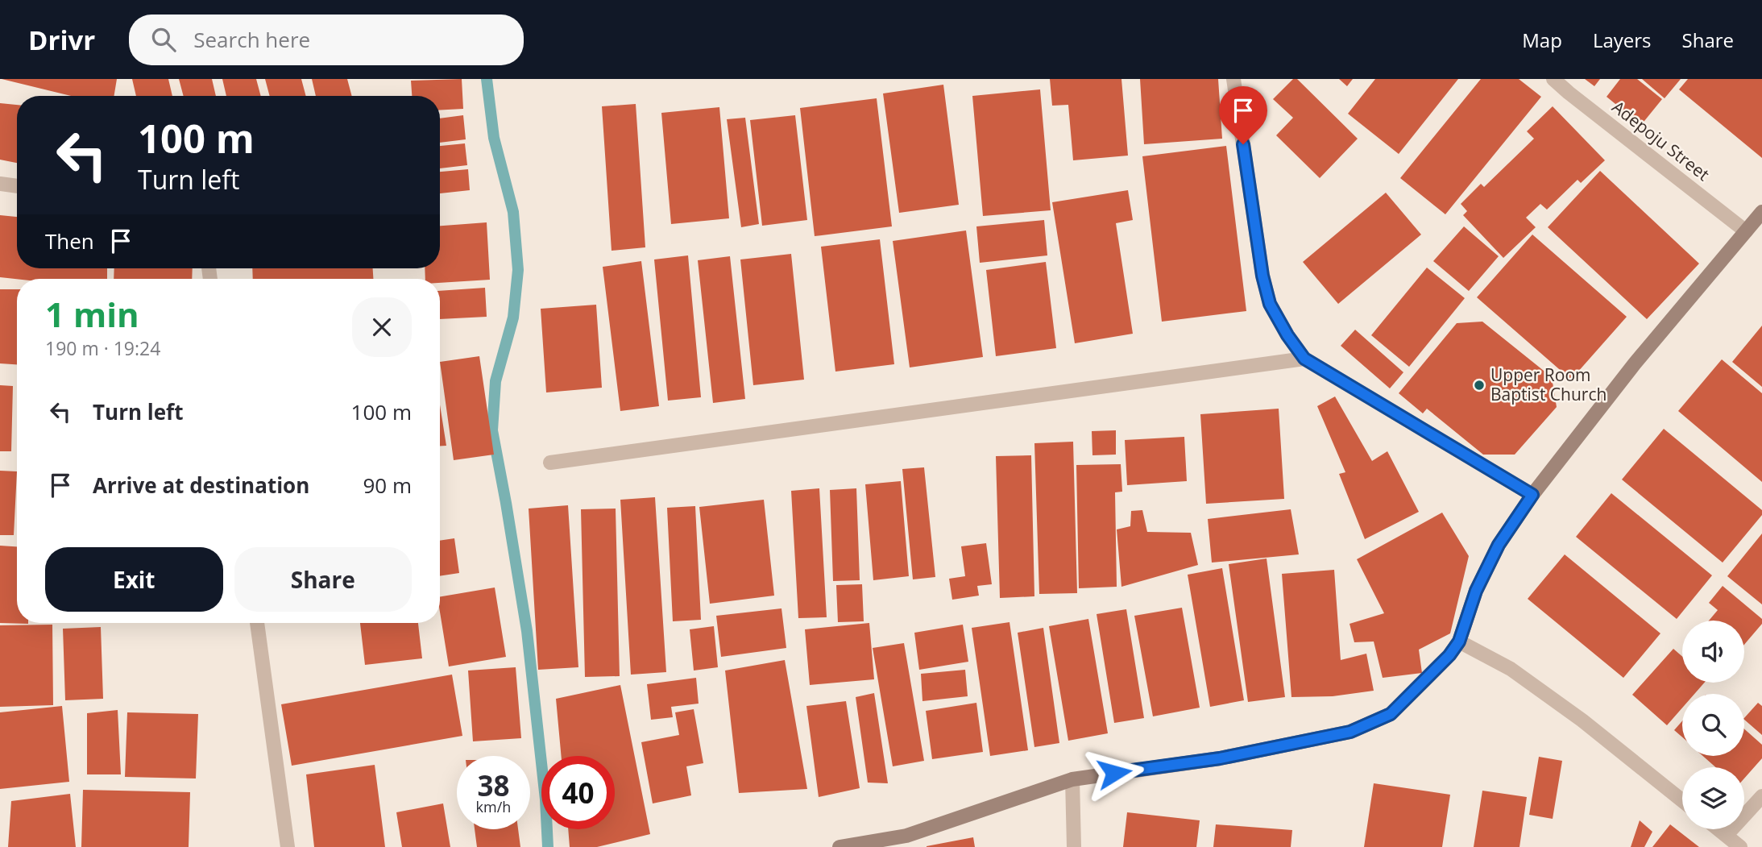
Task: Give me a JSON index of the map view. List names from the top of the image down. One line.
{"streets":{"street":["Adepoju Street"]},"places":["Upper Room Baptist Church"],"page":{"header":"Drivr","search":"Search here","nav":["Map","Layers","Share"],"turn":["100 m","Turn left"],"then":"Then","heading":["1 min","190 m · 19:24"],"list":[{"name":"Turn left","value":"100 m"},{"name":"Arrive at destination","value":"90 m"}],"buttons":["Exit","Share"],"speed":"38 km/h","limit":"40"}}
